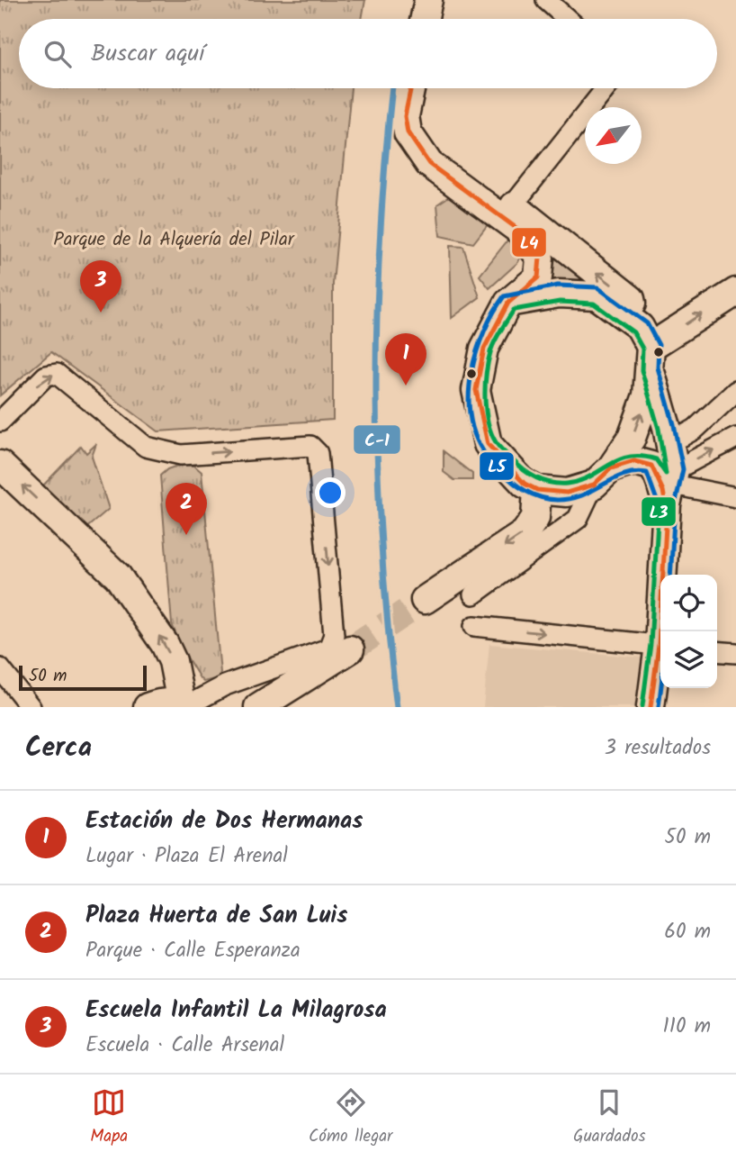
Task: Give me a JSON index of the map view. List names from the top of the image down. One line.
{"parks":["Parque de la Alquería del Pilar"],"lines":["transit line C-1","transit line L4","transit line L5","transit line L3"],"scale_bar":"50 m","north":"bottom left","page":{"search":"Buscar aquí","pins":["3","1","2"],"scale":"50 m","heading":["Cerca","3 resultados"],"list":[{"mark":"1","name":"Estación de Dos Hermanas","note":"Lugar · Plaza El Arenal","value":"50 m"},{"mark":"2","name":"Plaza Huerta de San Luis","note":"Parque · Calle Esperanza","value":"60 m"},{"mark":"3","name":"Escuela Infantil La Milagrosa","note":"Escuela · Calle Arsenal","value":"110 m"}],"nav":["Mapa","Cómo llegar","Guardados"]}}
